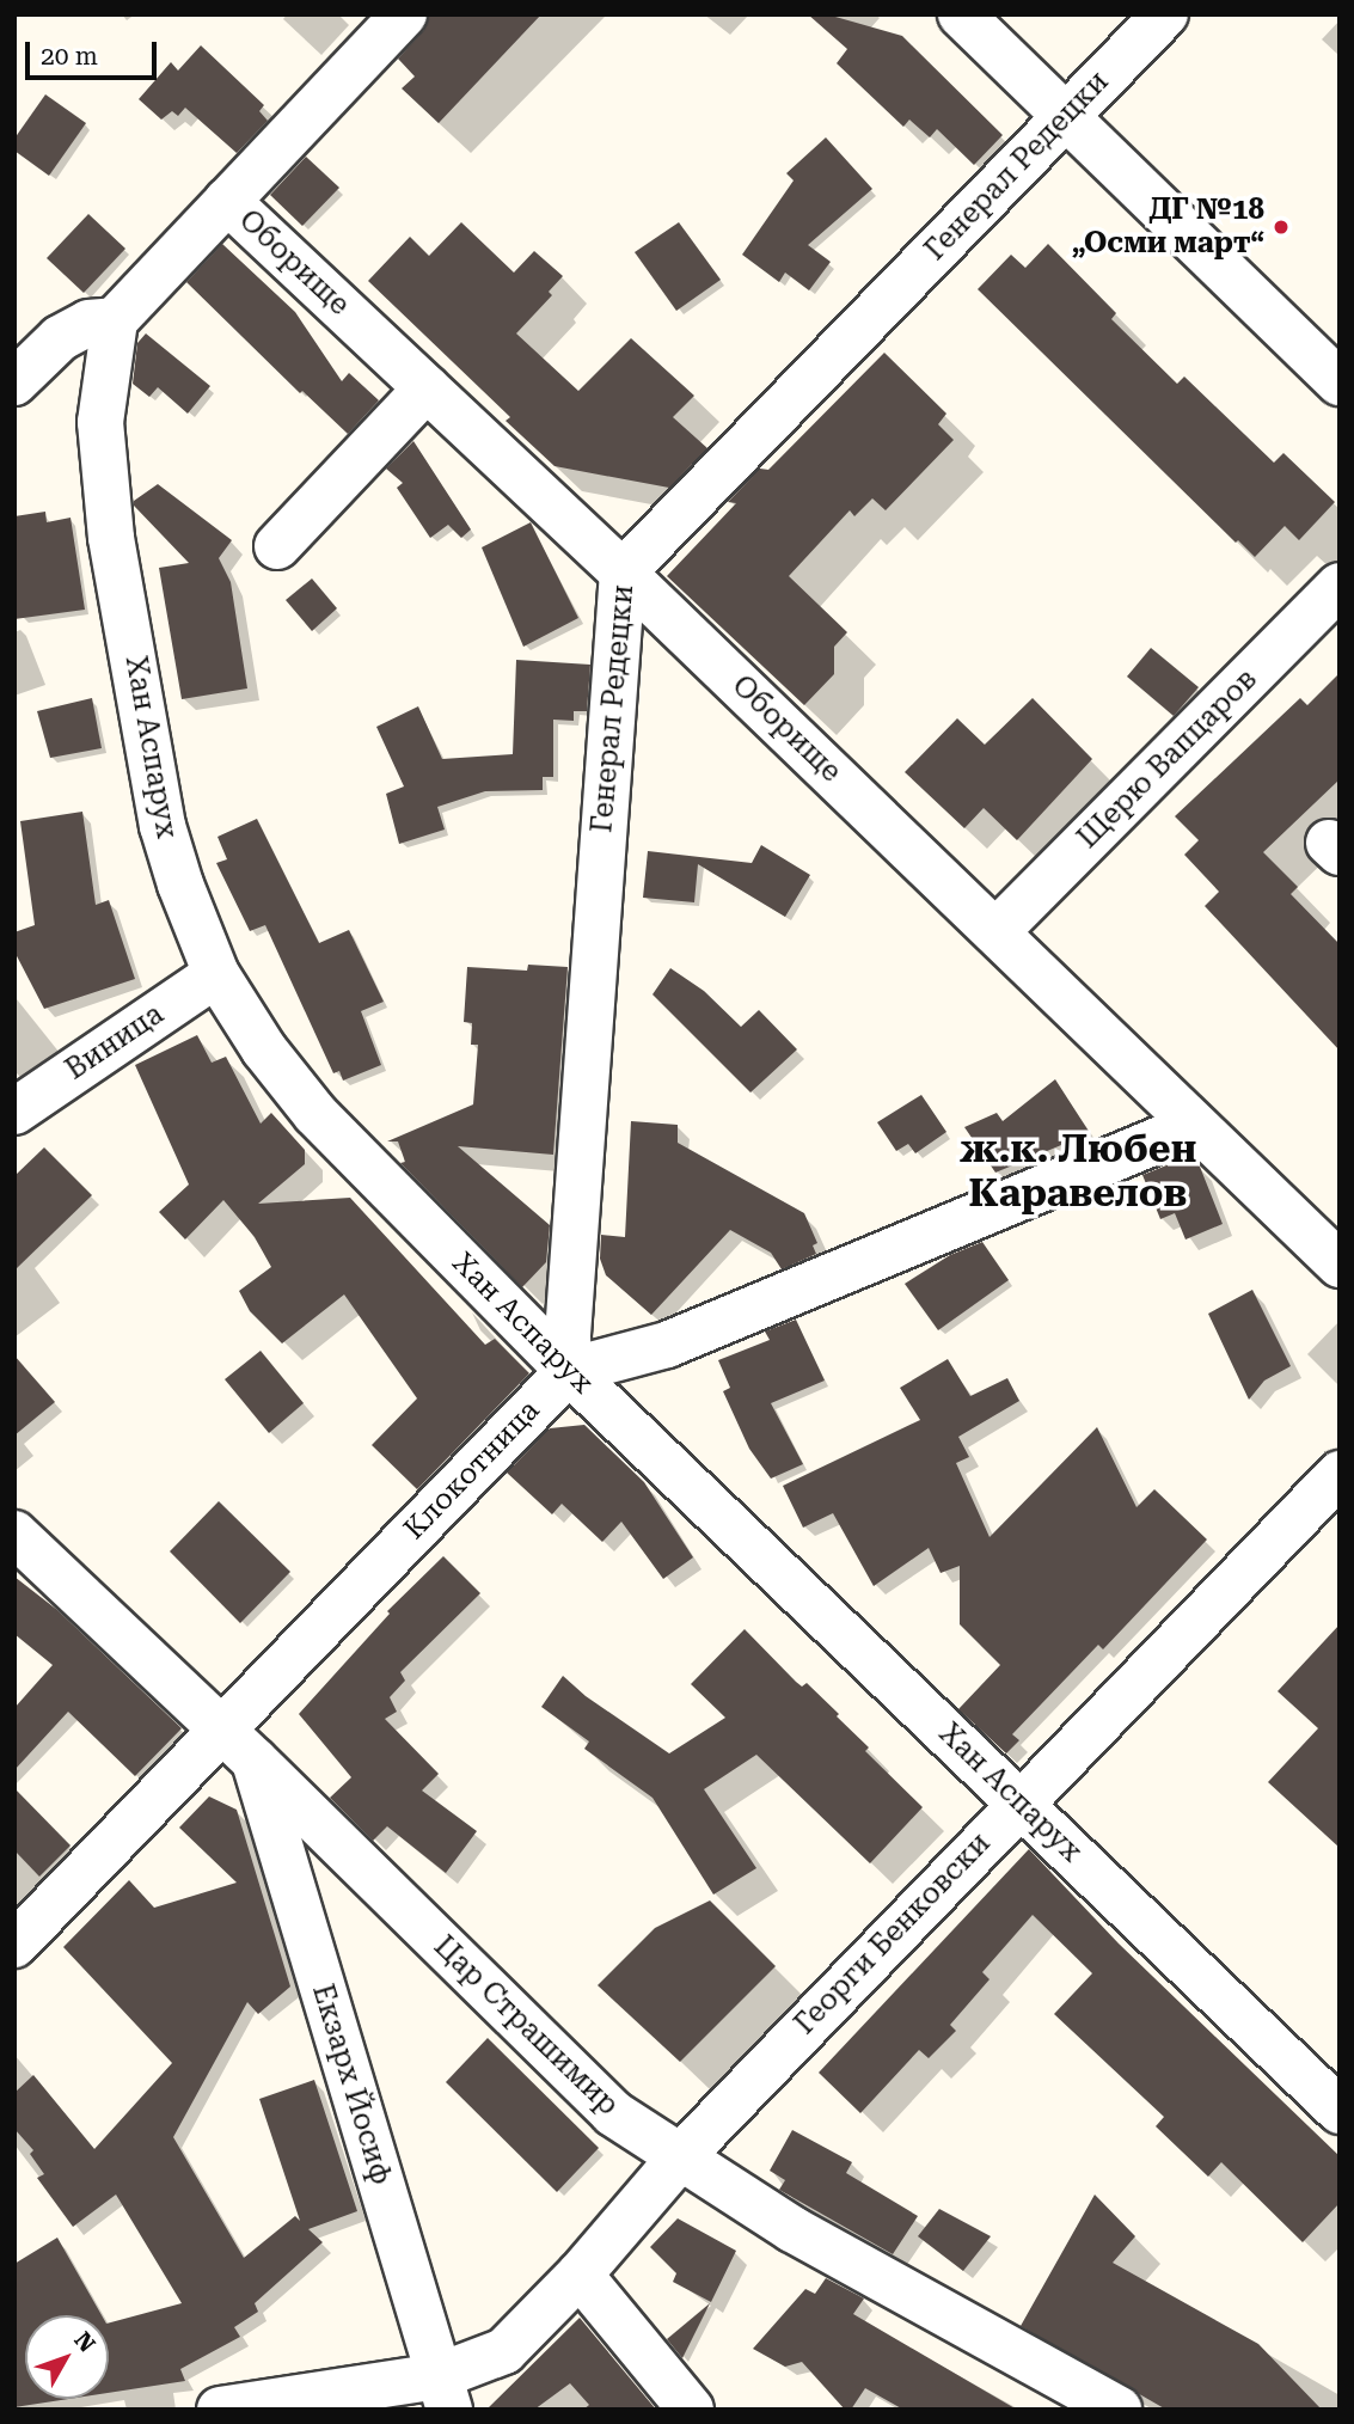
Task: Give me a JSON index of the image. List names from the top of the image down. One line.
{"streets":{"street":["Генерал Редецки","Оборище","Хан Аспарух","Щерю Вапцаров","Виница","Клокотница","Георги Бенковски","Цар Страшимир","Екзарх Йосиф"]},"crossings":[["Генерал Редецки","Оборище"],["Генерал Редецки","Хан Аспарух"],["Генерал Редецки","Клокотница"],["Оборище","Щерю Вапцаров"],["Хан Аспарух","Виница"],["Хан Аспарух","Клокотница"],["Хан Аспарух","Георги Бенковски"],["Клокотница","Цар Страшимир"],["Клокотница","Екзарх Йосиф"],["Георги Бенковски","Цар Страшимир"],["Георги Бенковски","Екзарх Йосиф"],["Цар Страшимир","Екзарх Йосиф"]],"districts":["ж.к. Любен Каравелов"],"places":["ДГ №18 „Осми март“"],"scale_bar":"20 m","north":"top right"}
